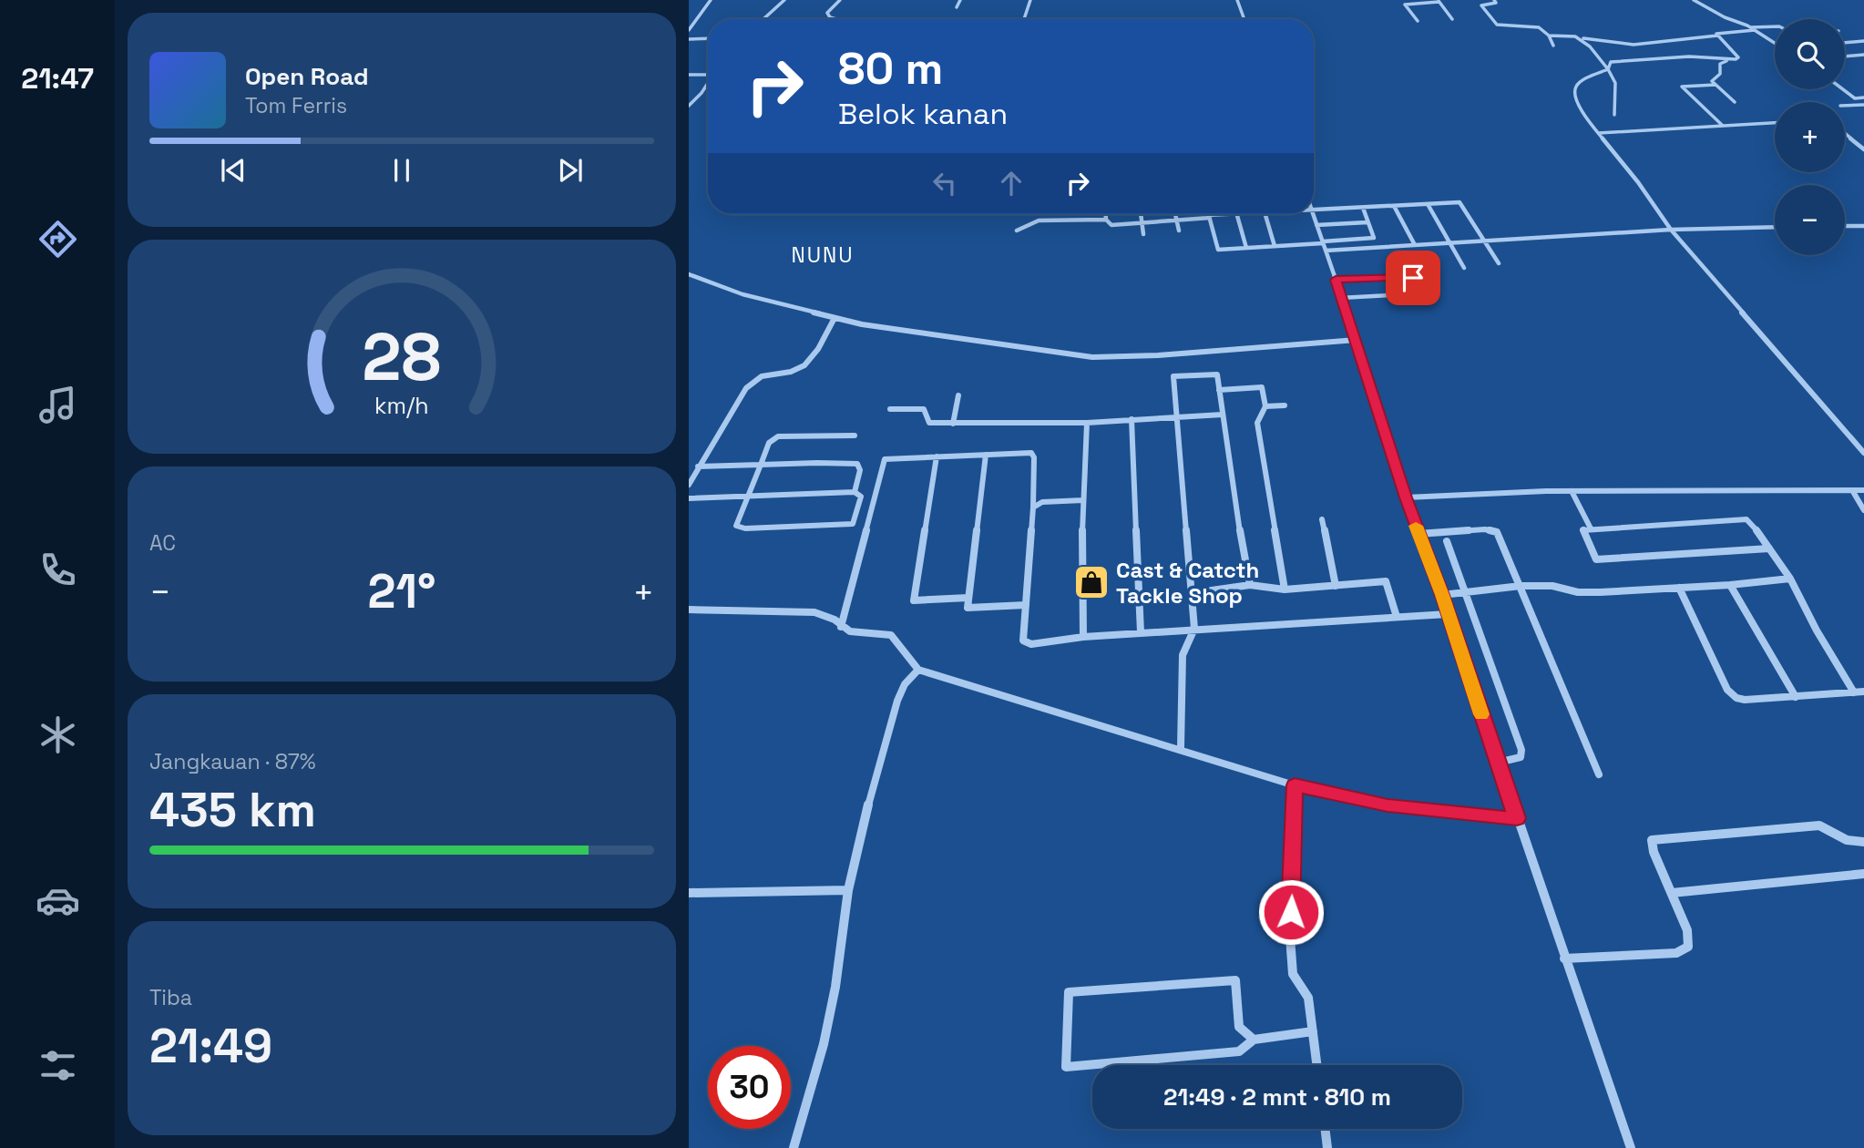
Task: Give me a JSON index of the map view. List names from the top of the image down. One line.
{"districts":["NUNU"],"places":{"shop":["Cast & Catcth Tackle Shop"]},"page":{"tabs":"21:47","map_buttons":["+","−"],"turn":["80 m","Belok kanan"],"song":["Open Road","Tom Ferris"],"tile":["AC",["Jangkauan · 87%","435 km"],["Tiba","21:49"]],"heat":["−","21°","+"],"limit":"30","trip":"21:49 · 2 mnt · 810 m","gauge":["28","km/h"]}}
